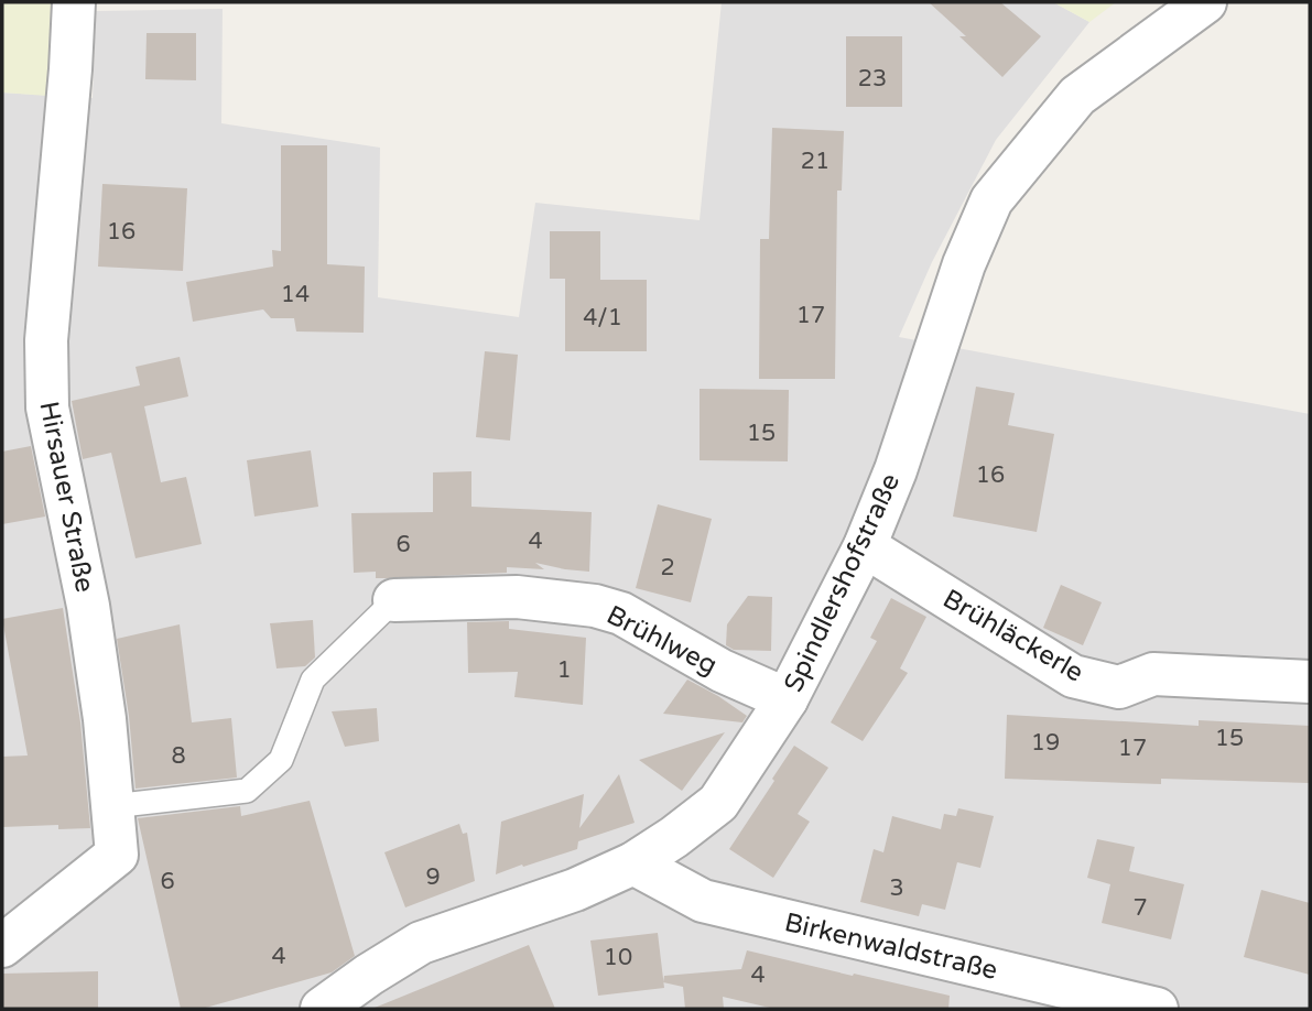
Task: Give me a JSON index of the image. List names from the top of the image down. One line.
{"streets":{"street":["Hirsauer Straße","Spindlershofstraße","Brühläckerle","Brühlweg","Birkenwaldstraße"]},"crossings":[["Spindlershofstraße","Brühläckerle"],["Spindlershofstraße","Brühlweg"],["Spindlershofstraße","Birkenwaldstraße"]],"house_numbers":["23","21","16","14","17","4/1","15","16","4","6","2","1","15","19","17","8","9","6","3","7","4","10","4"]}
